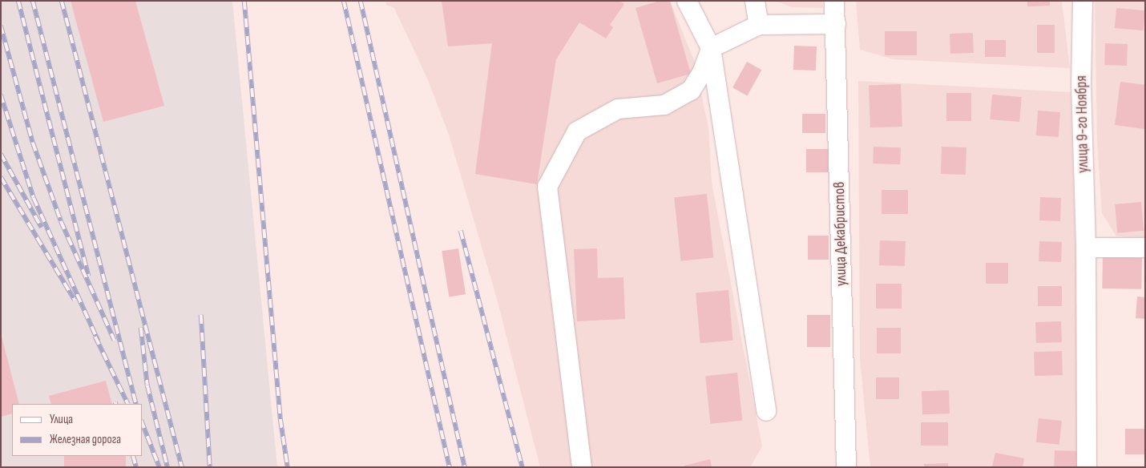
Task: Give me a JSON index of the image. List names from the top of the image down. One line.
{"streets":{"street":["улица 9-го Ноября","улица Декабристов"]},"legend":["Улица","Железная дорога"]}
